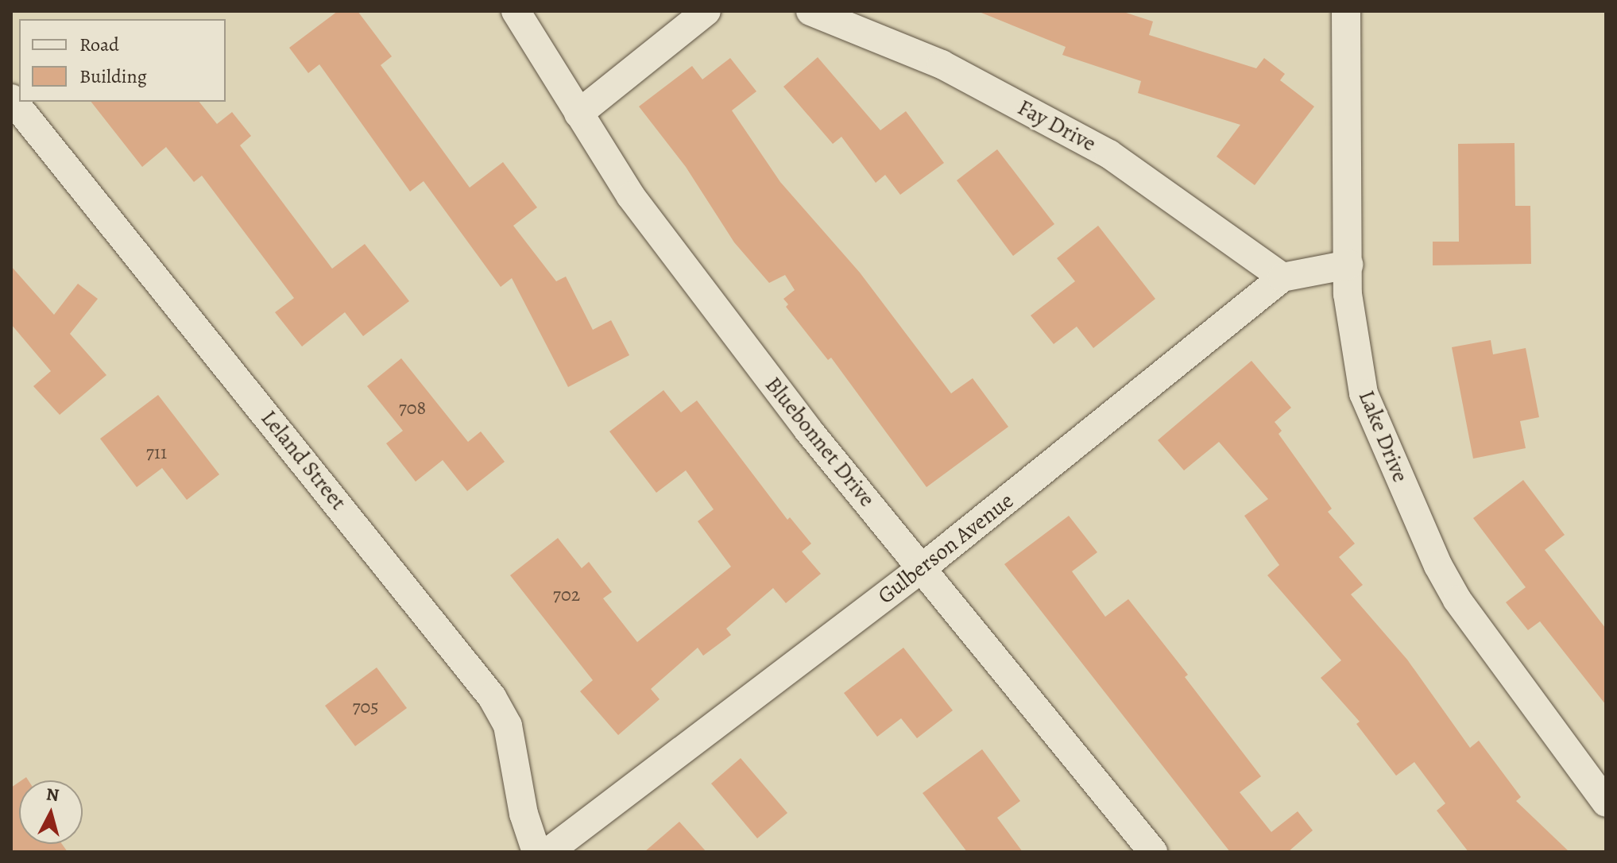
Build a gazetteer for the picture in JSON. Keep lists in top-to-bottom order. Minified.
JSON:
{"streets":{"street":["Fay Drive","Lake Drive","Bluebonnet Drive","Leland Street","Gulberson Avenue"]},"crossings":[["Fay Drive","Gulberson Avenue"],["Lake Drive","Gulberson Avenue"],["Bluebonnet Drive","Gulberson Avenue"]],"house_numbers":["708","711","702","705"],"legend":["Road","Building"],"north":"top"}
